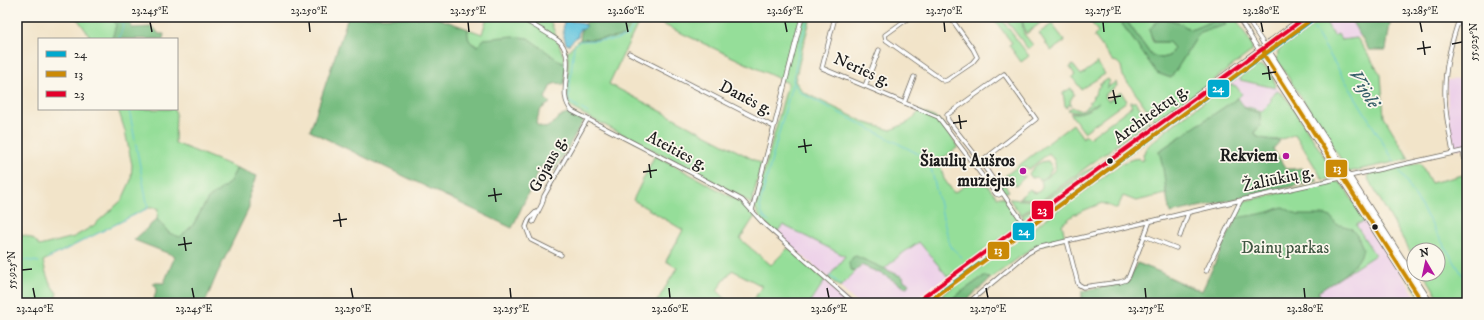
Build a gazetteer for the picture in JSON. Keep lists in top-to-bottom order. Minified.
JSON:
{"streets":{"main road":["Architektų g."],"street":["Neries g.","Danės g.","Ateities g.","Gojaus g.","Žaliūkių g."]},"crossings":[["Danės g.","Ateities g."],["Ateities g.","Gojaus g."]],"water":["Vijolė"],"parks":["Dainų parkas"],"places":["Rekviem","Šiaulių Aušros muziejus"],"lines":["transit line 24","transit line 23","transit line 13"],"legend":["24","13","23"],"north":"top","coordinates":["23.245°E","23.250°E","23.255°E","23.260°E","23.265°E","23.270°E","23.275°E","23.280°E","23.285°E","55.925°N","23.240°E"]}
